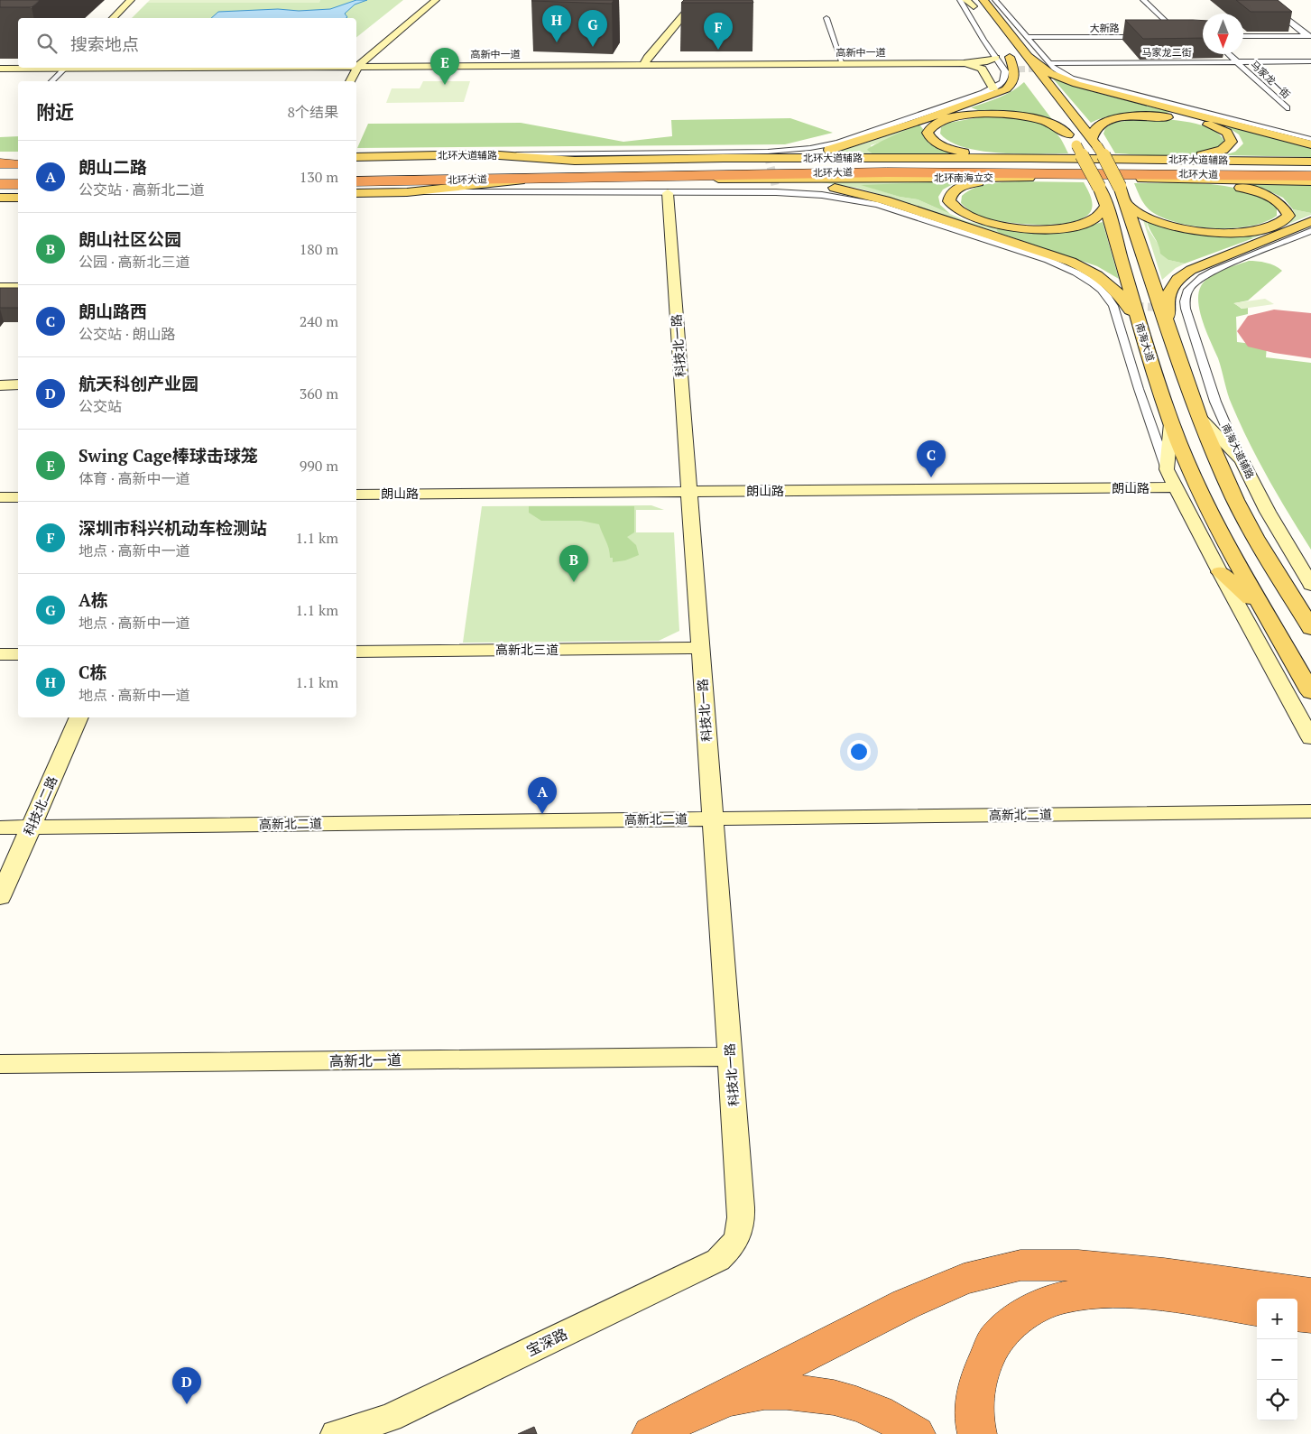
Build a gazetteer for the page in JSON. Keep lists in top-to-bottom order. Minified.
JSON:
{"streets":{"highway":["北环大道"],"main road":["北环大道辅路","北环南海立交","南海大道"],"street":["大新路","高新中一道","马家龙二街","马家龙一街","科技北一路","南海大道辅路","朗山路","高新北三道","科技北二路","高新北二道","高新北一道","宝深路"]},"crossings":[["马家龙二街","马家龙一街"],["北环大道辅路","北环南海立交"],["科技北一路","朗山路"],["科技北一路","高新北三道"],["科技北一路","高新北二道"],["科技北一路","高新北一道"],["科技北一路","宝深路"],["科技北二路","高新北二道"]],"north":"bottom","page":{"pins":["H","G","F","E","C","B","A","D"],"search":"搜索地点","heading":["附近","8个结果"],"list":[{"mark":"A","name":"朗山二路","note":"公交站 · 高新北二道","value":"130 m"},{"mark":"B","name":"朗山社区公园","note":"公园 · 高新北三道","value":"180 m"},{"mark":"C","name":"朗山路西","note":"公交站 · 朗山路","value":"240 m"},{"mark":"D","name":"航天科创产业园","note":"公交站","value":"360 m"},{"mark":"E","name":"Swing Cage棒球击球笼","note":"体育 · 高新中一道","value":"990 m"},{"mark":"F","name":"深圳市科兴机动车检测站","note":"地点 · 高新中一道","value":"1.1 km"},{"mark":"G","name":"A栋","note":"地点 · 高新中一道","value":"1.1 km"},{"mark":"H","name":"C栋","note":"地点 · 高新中一道","value":"1.1 km"}],"map_buttons":["+","−"]}}
